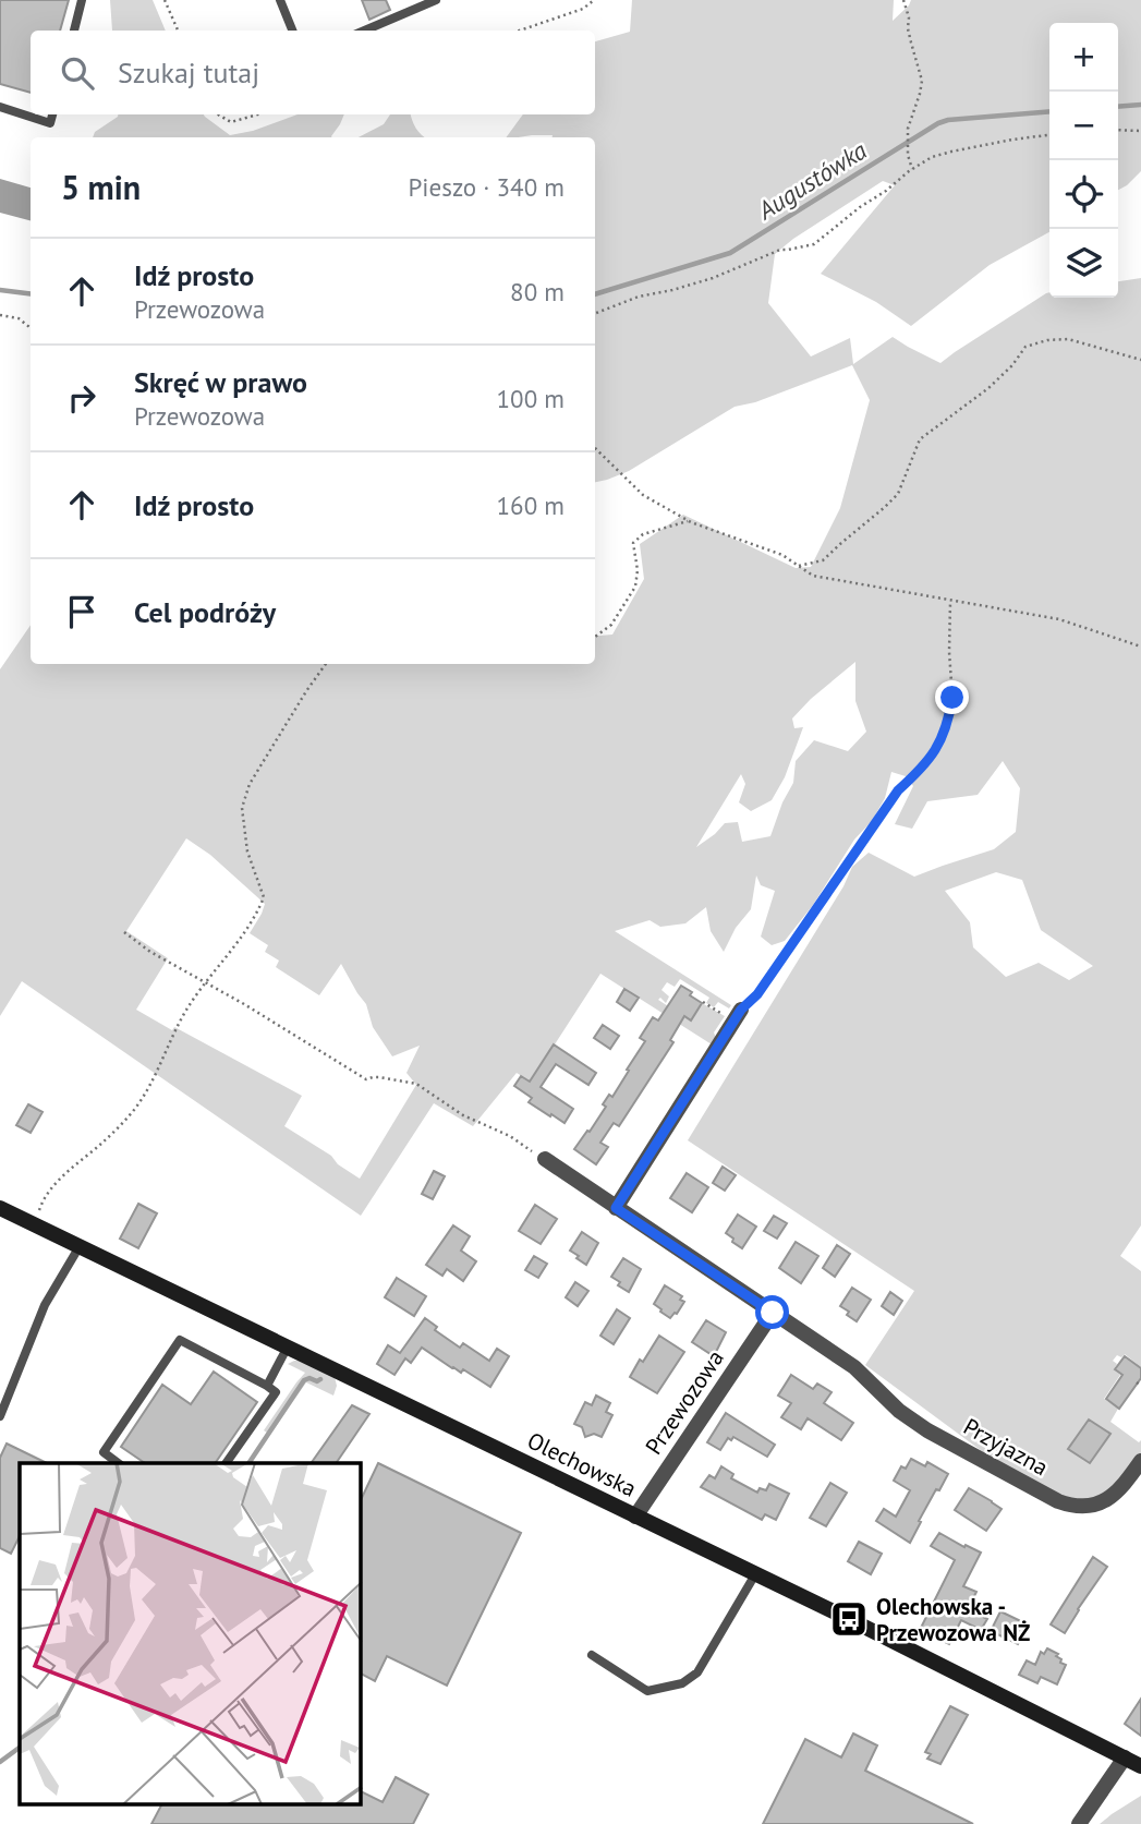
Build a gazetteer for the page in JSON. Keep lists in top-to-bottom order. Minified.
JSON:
{"streets":{"street":["Przewozowa","Przyjazna","Olechowska"]},"crossings":[["Przewozowa","Przyjazna"],["Przewozowa","Olechowska"]],"water":["Augustówka"],"places":{"bus stop":["Olechowska - Przewozowa NŻ"]},"page":{"map_buttons":["+","−"],"search":"Szukaj tutaj","heading":["5 min","Pieszo · 340 m"],"list":[["Idź prosto","Przewozowa","80 m"],["Skręć w prawo","Przewozowa","100 m"],["Idź prosto","160 m"],"Cel podróży"]}}
